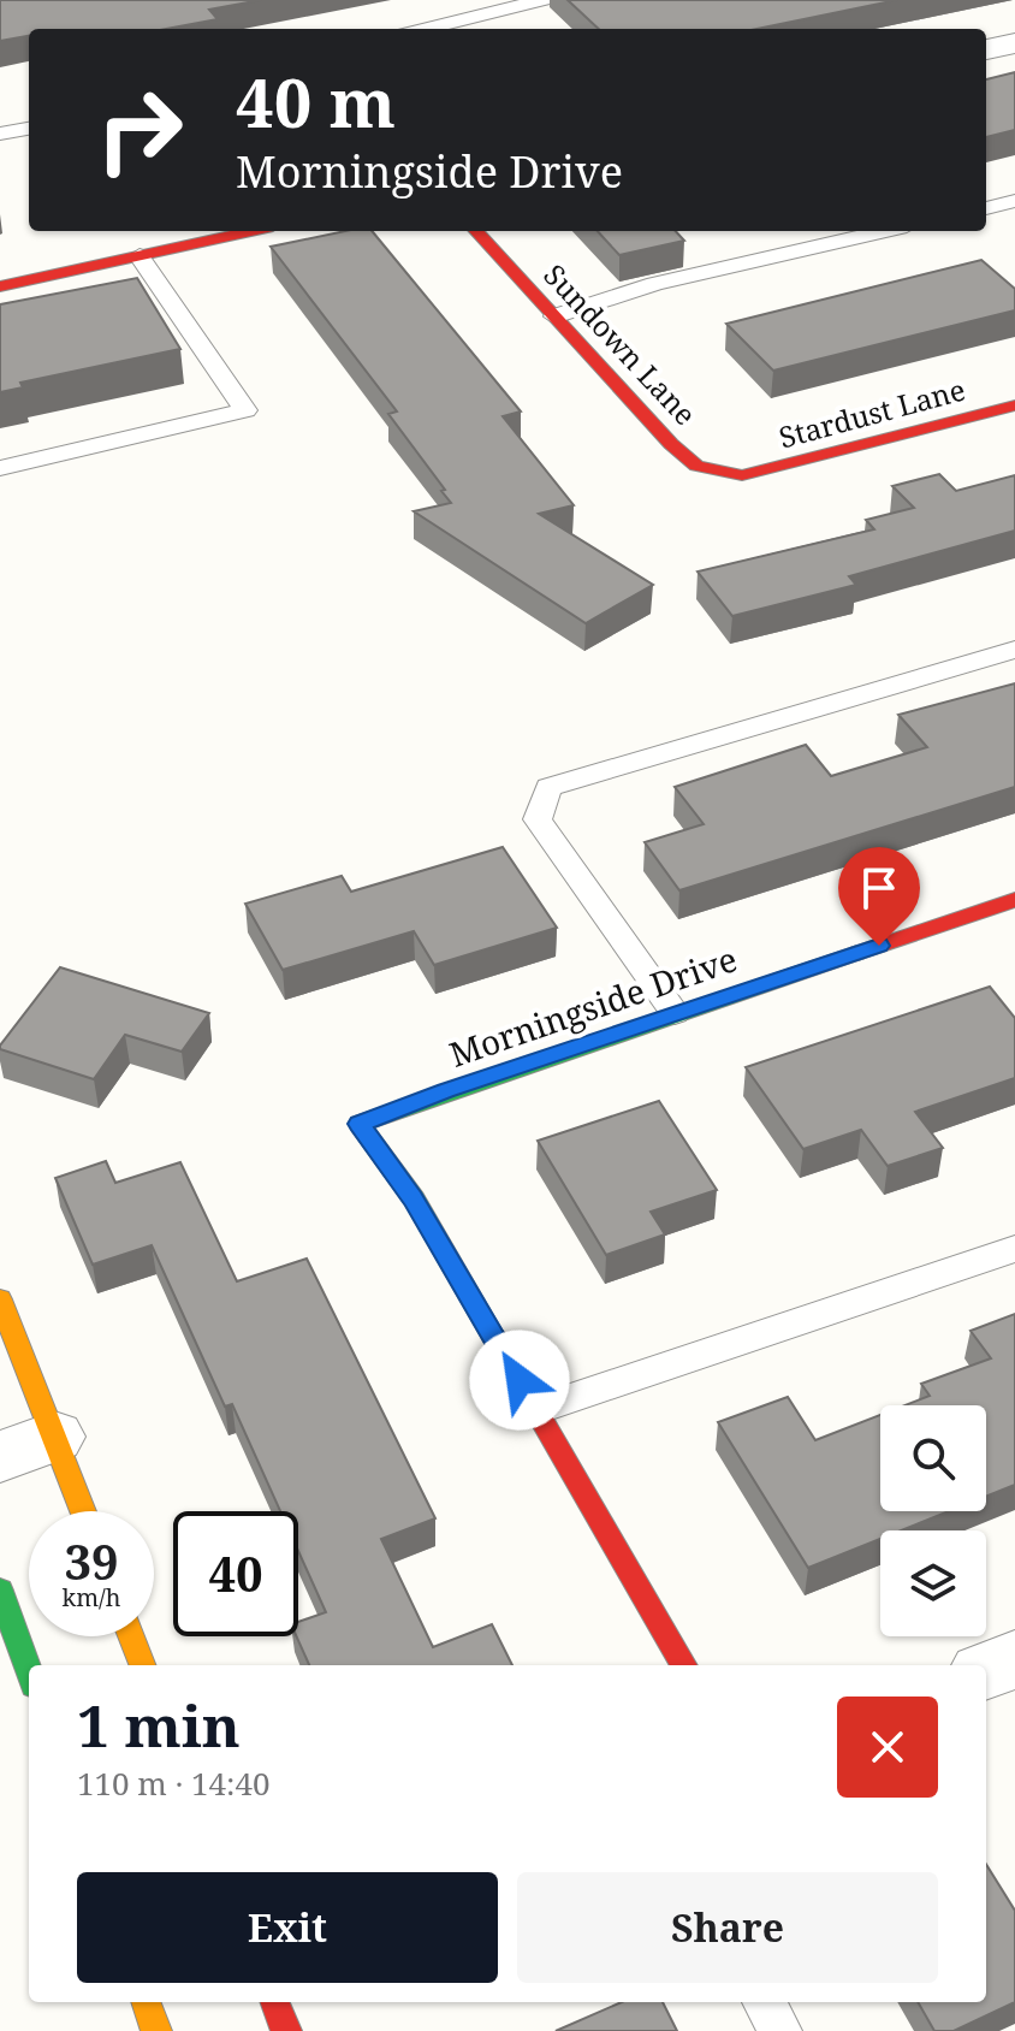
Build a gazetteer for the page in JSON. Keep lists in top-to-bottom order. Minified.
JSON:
{"streets":{"street":["Sundown Lane","Stardust Lane","Morningside Drive"]},"crossings":[["Sundown Lane","Stardust Lane"]],"page":{"turn":["40 m","Morningside Drive"],"speed":"39 km/h","limit":"40","heading":["1 min","110 m · 14:40"],"buttons":["Exit","Share"]}}
